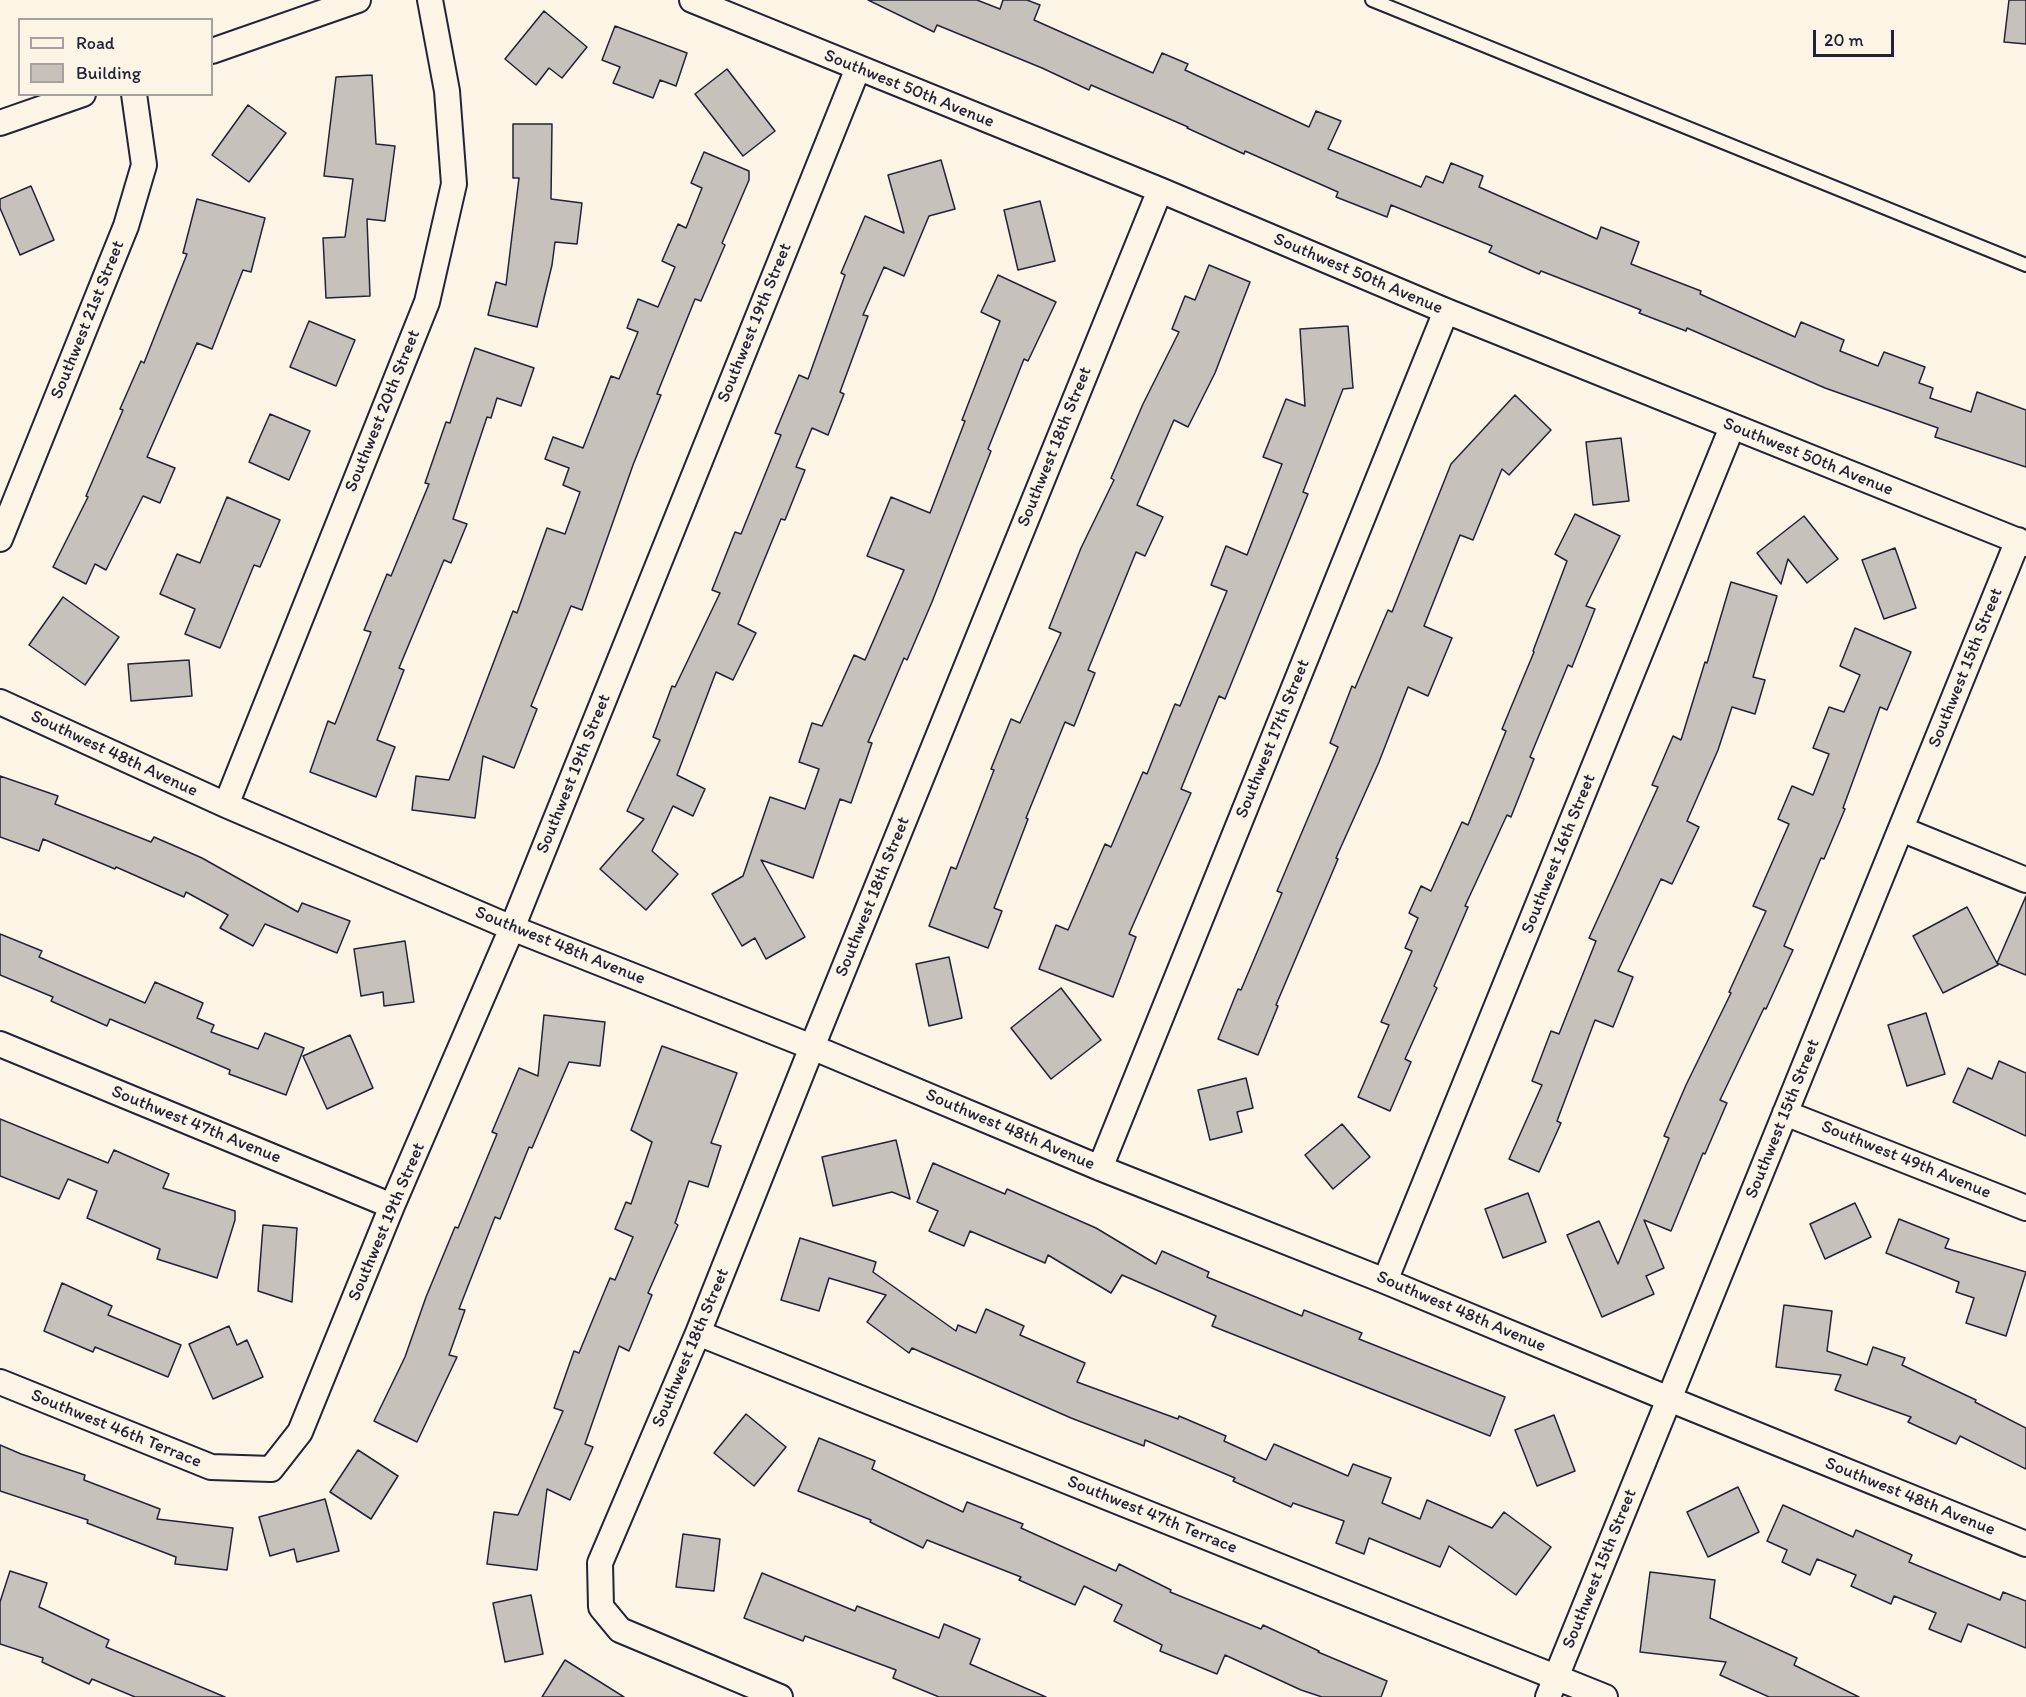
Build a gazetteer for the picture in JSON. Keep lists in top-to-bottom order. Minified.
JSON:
{"streets":{"street":["Southwest 50th Avenue","Southwest 21st Street","Southwest 19th Street","Southwest 20th Street","Southwest 18th Street","Southwest 15th Street","Southwest 17th Street","Southwest 48th Avenue","Southwest 16th Street","Southwest 47th Avenue","Southwest 49th Avenue","Southwest 46th Terrace","Southwest 47th Terrace"]},"crossings":[["Southwest 50th Avenue","Southwest 19th Street"],["Southwest 50th Avenue","Southwest 18th Street"],["Southwest 50th Avenue","Southwest 15th Street"],["Southwest 50th Avenue","Southwest 17th Street"],["Southwest 50th Avenue","Southwest 16th Street"],["Southwest 19th Street","Southwest 48th Avenue"],["Southwest 19th Street","Southwest 47th Avenue"],["Southwest 19th Street","Southwest 46th Terrace"],["Southwest 20th Street","Southwest 48th Avenue"],["Southwest 18th Street","Southwest 48th Avenue"],["Southwest 18th Street","Southwest 47th Terrace"],["Southwest 15th Street","Southwest 48th Avenue"],["Southwest 15th Street","Southwest 49th Avenue"],["Southwest 15th Street","Southwest 47th Terrace"],["Southwest 17th Street","Southwest 48th Avenue"],["Southwest 48th Avenue","Southwest 16th Street"]],"legend":["Road","Building"],"scale_bar":"20 m"}
